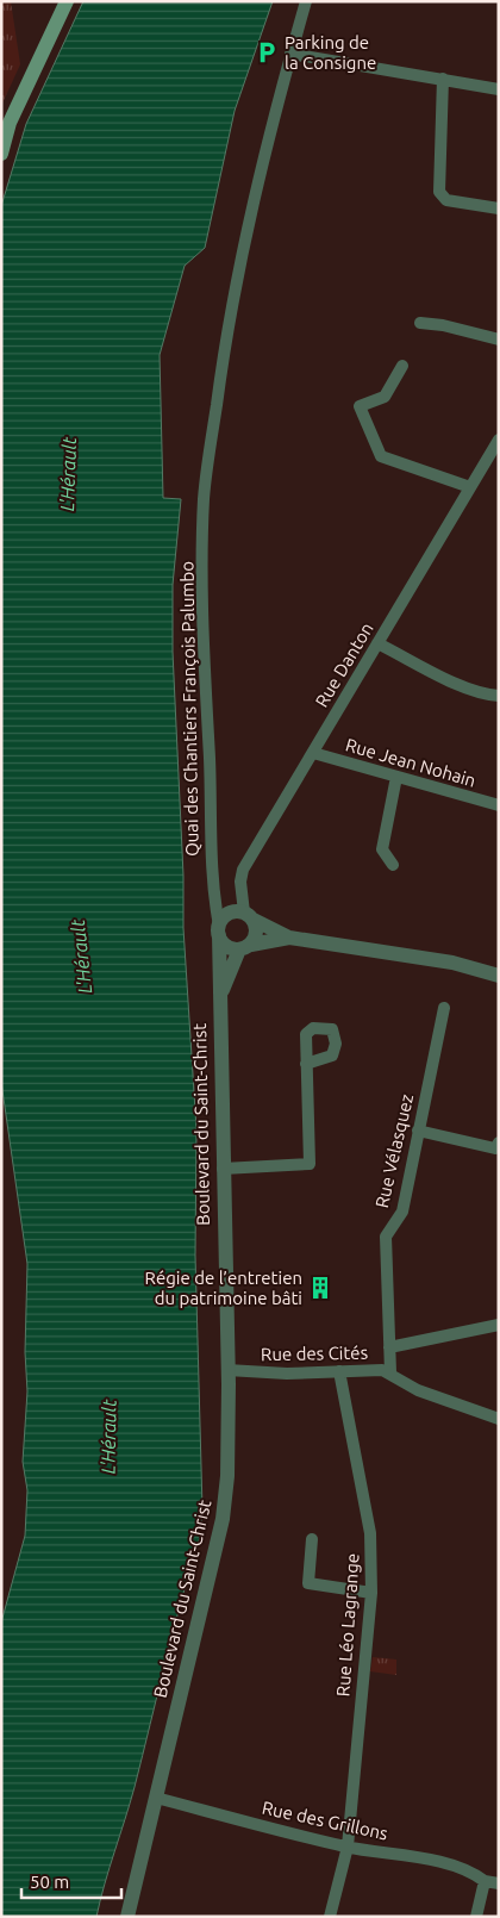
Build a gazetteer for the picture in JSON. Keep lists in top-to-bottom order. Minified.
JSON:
{"streets":{"street":["Rue Danton","Quai des Chantiers François Palumbo","Rue Jean Nohain","Boulevard du Saint-Christ","Rue Vélasquez","Rue des Cités","Rue Léo Lagrange","Rue des Grillons"]},"crossings":[["Rue Danton","Quai des Chantiers François Palumbo"],["Rue Danton","Rue Jean Nohain"],["Rue Danton","Boulevard du Saint-Christ"],["Quai des Chantiers François Palumbo","Boulevard du Saint-Christ"],["Boulevard du Saint-Christ","Rue des Cités"],["Boulevard du Saint-Christ","Rue des Grillons"],["Rue Vélasquez","Rue des Cités"],["Rue des Cités","Rue Léo Lagrange"],["Rue Léo Lagrange","Rue des Grillons"]],"water":["L'Hérault"],"places":{"parking":["Parking de la Consigne"],"building":["Régie de l’entretien du patrimoine bâti"]},"scale_bar":"50 m"}
